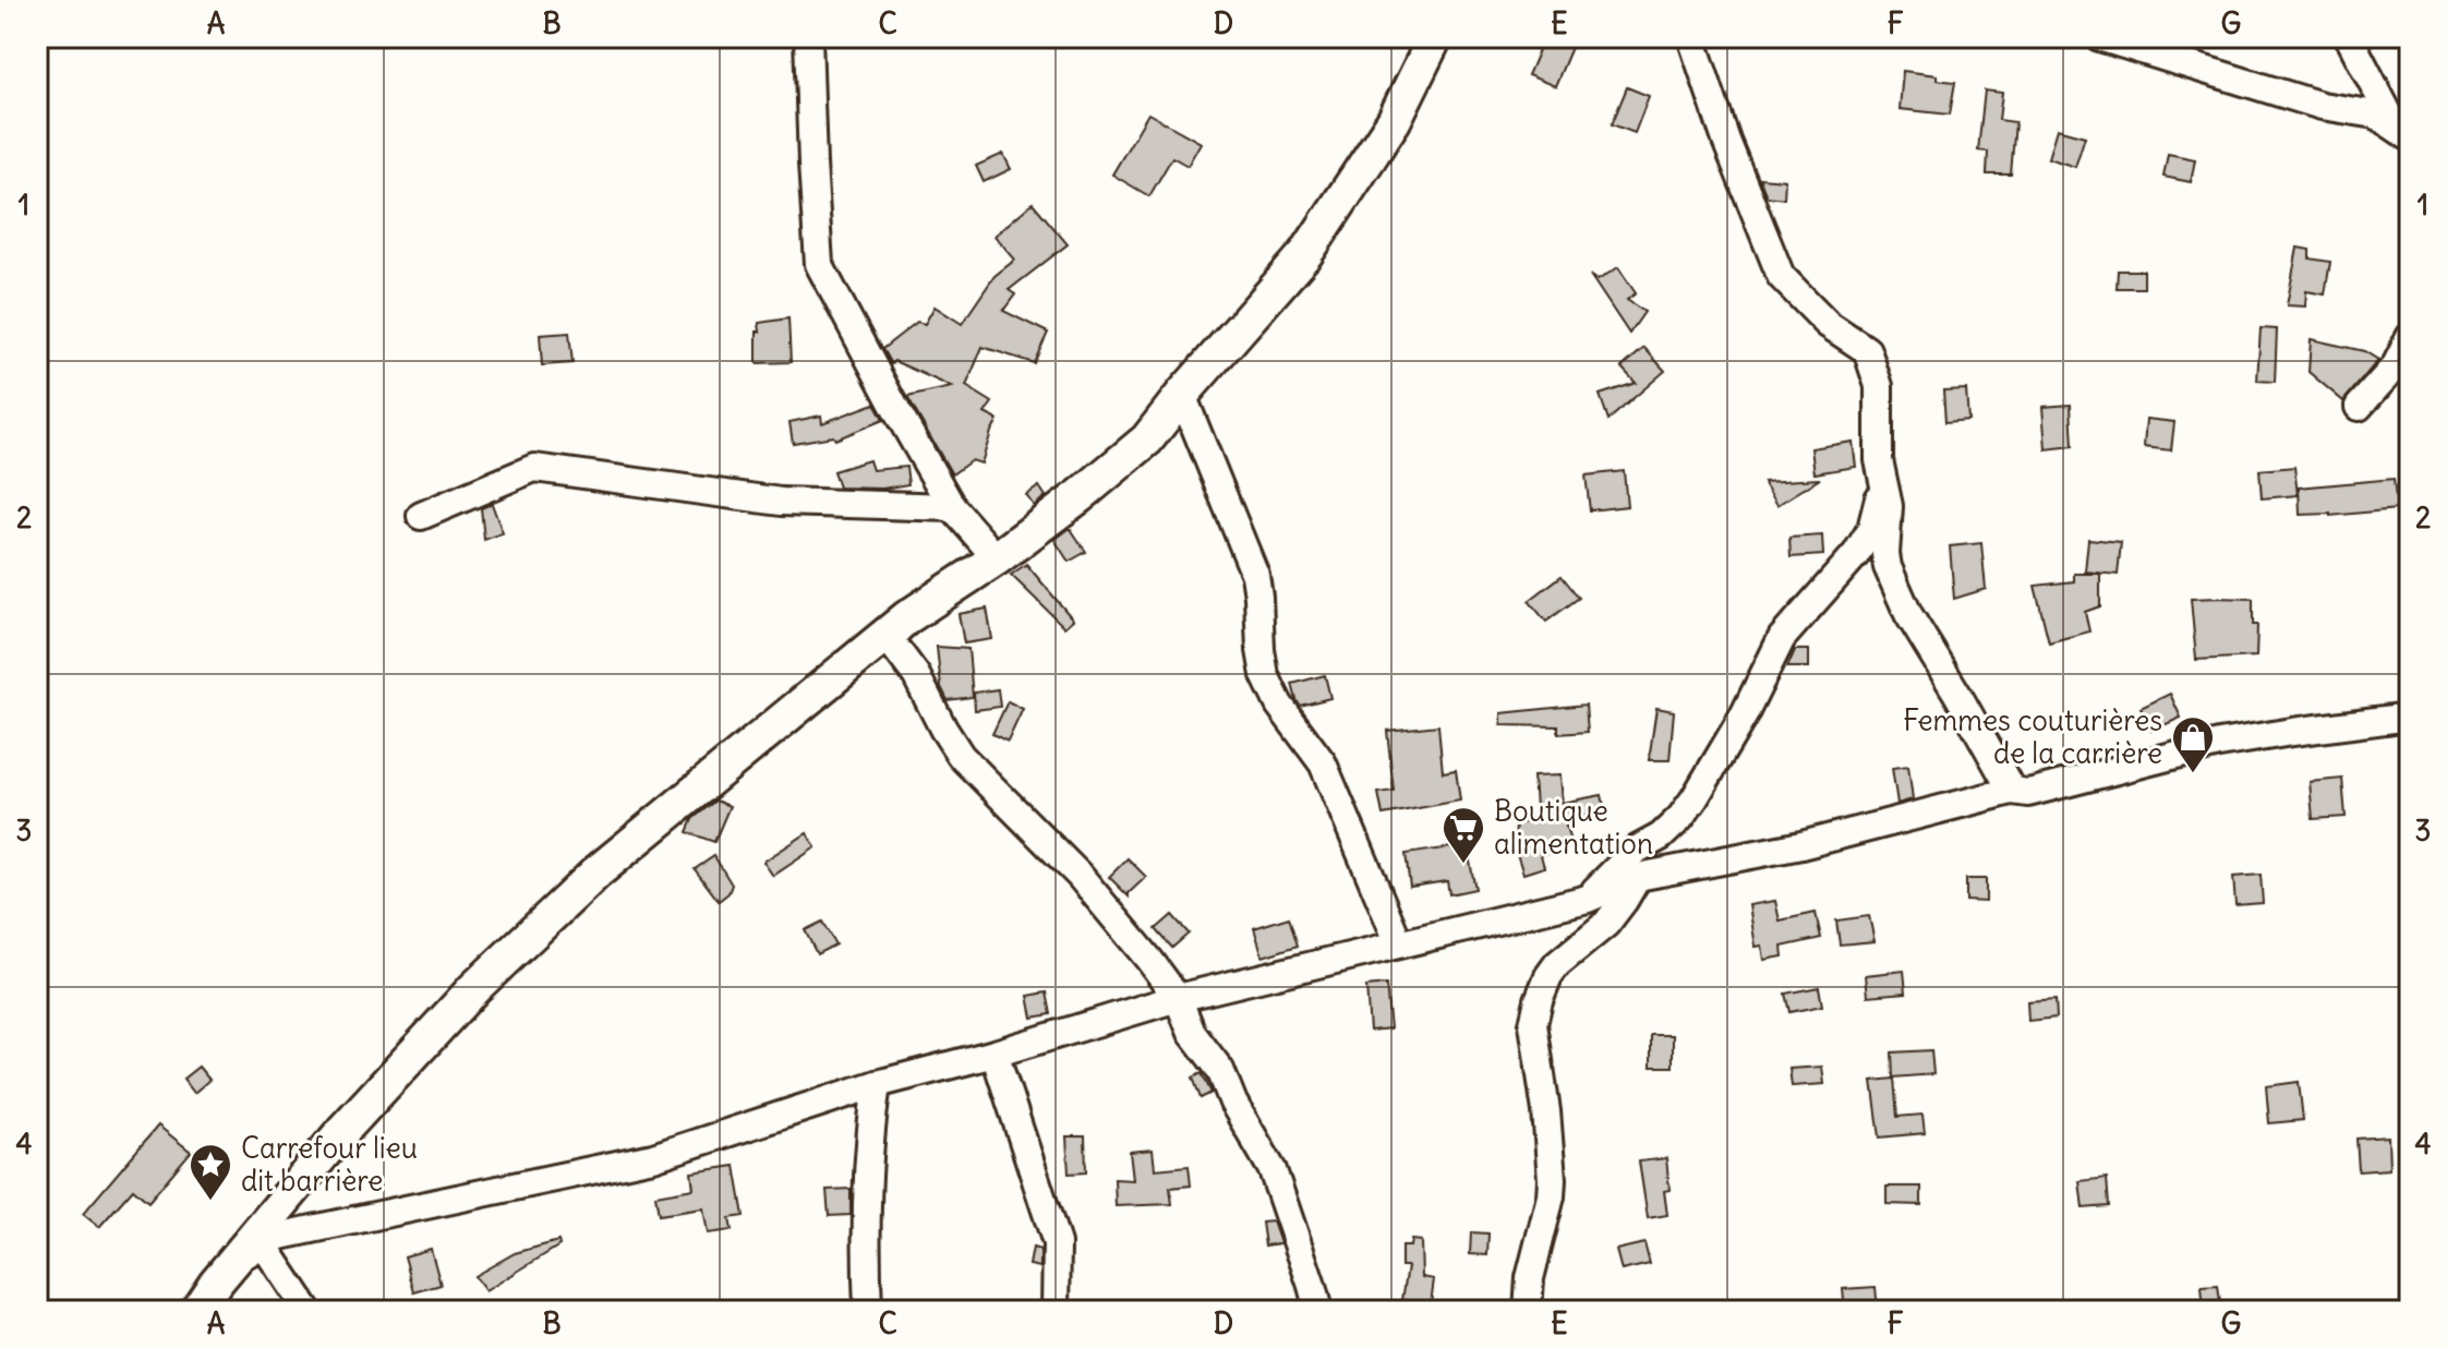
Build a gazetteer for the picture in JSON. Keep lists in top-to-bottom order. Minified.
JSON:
{"places":{"shop":["Femmes couturières de la carrière"],"supermarket":["Boutique alimentation"],"place":["Carrefour lieu dit barrière"]},"grid":{"columns":["A","B","C","D","E","F","G"],"rows":["1","2","3","4"]}}
